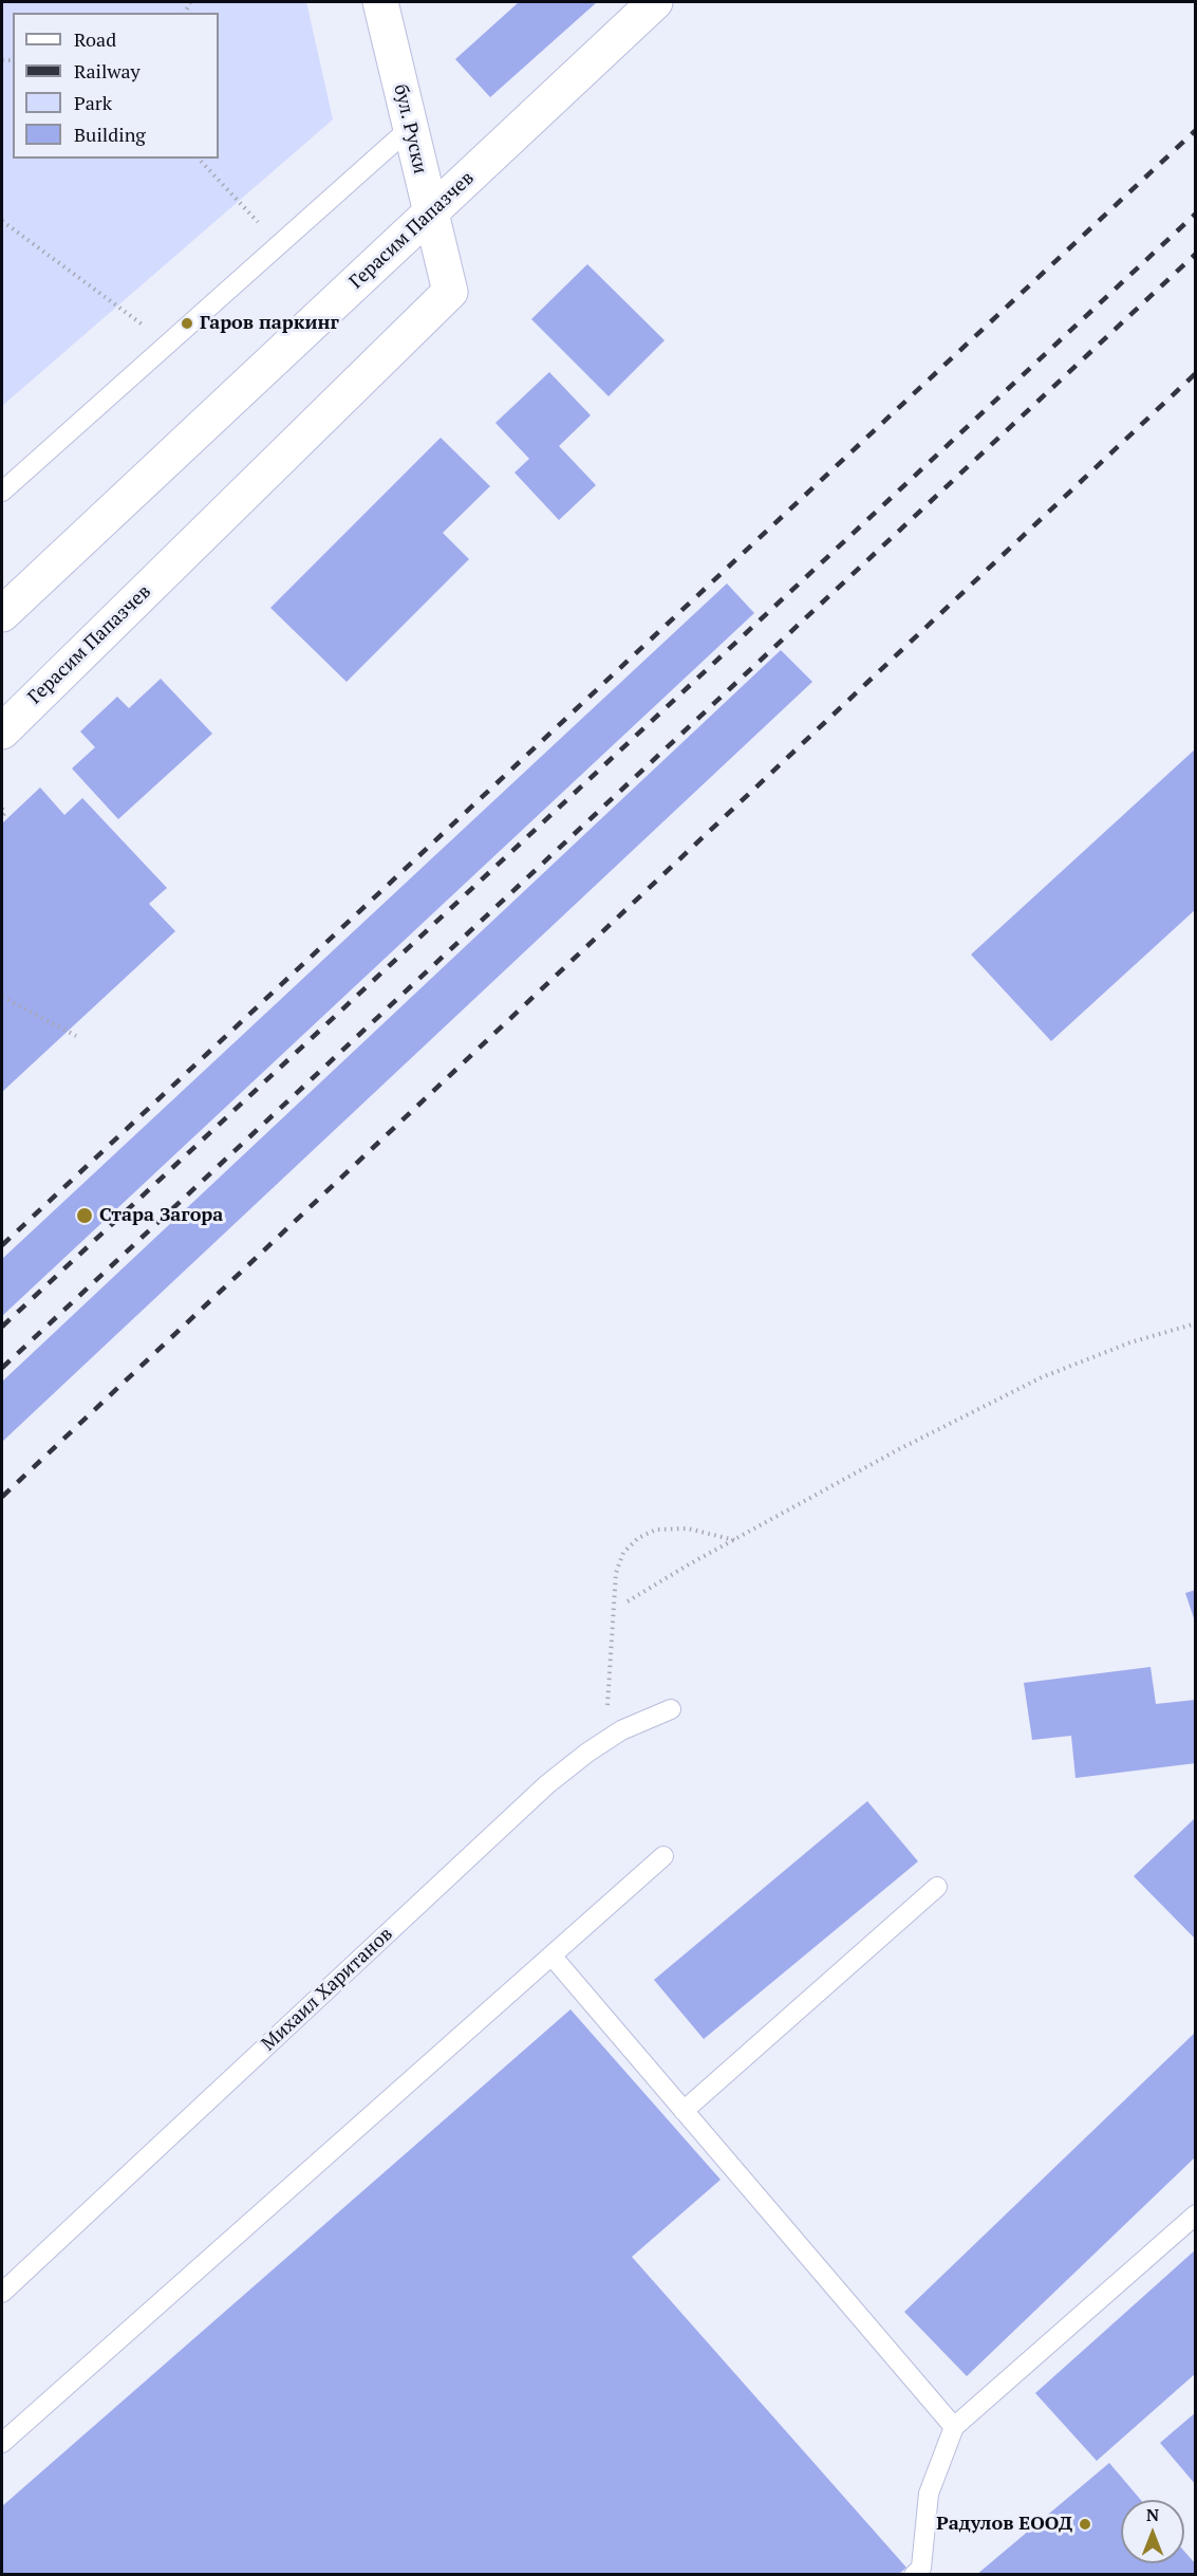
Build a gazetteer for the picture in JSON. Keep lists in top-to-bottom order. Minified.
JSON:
{"streets":{"street":["бул. Руски","Герасим Папазчев"],"lane":["Михаил Хаританов"]},"crossings":[["бул. Руски","Герасим Папазчев"]],"places":["Гаров паркинг","Стара Загора","Радулов ЕООД"],"legend":["Road","Railway","Park","Building"],"north":"top"}
